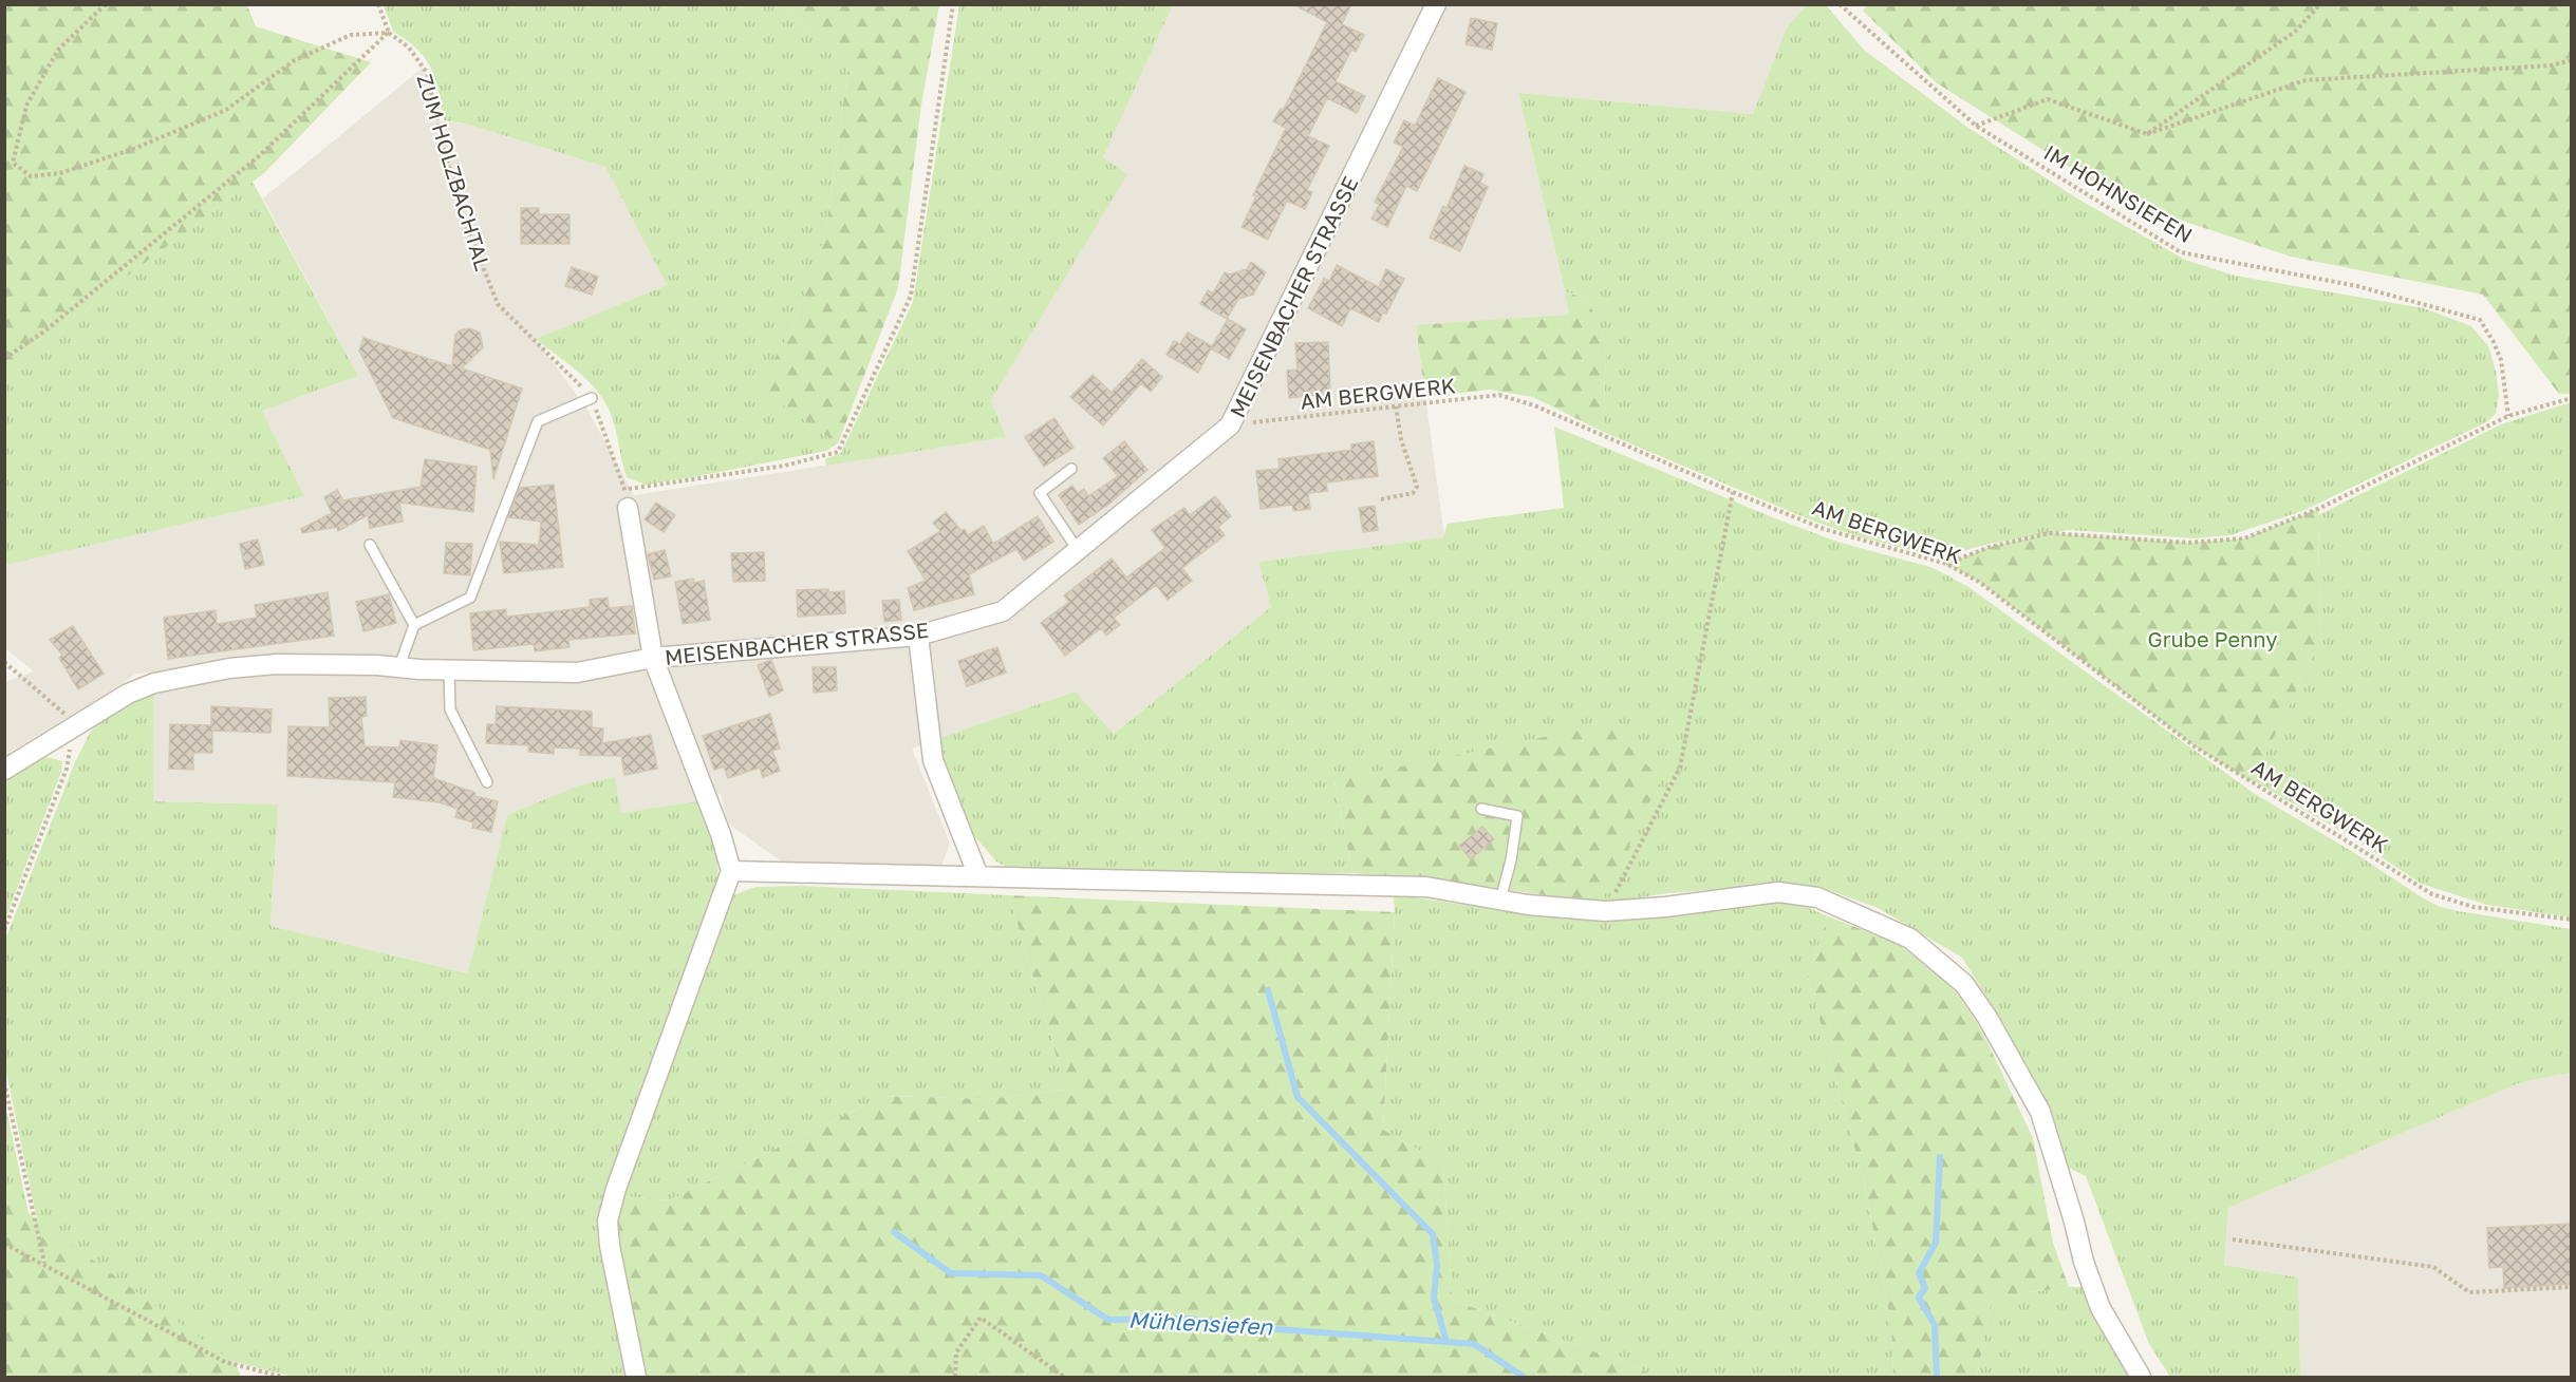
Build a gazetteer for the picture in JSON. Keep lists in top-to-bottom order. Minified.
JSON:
{"streets":{"street":["MEISENBACHER STRASSE"],"path":["ZUM HOLZBACHTAL","IM HOHNSIEFEN","AM BERGWERK"]},"crossings":[["MEISENBACHER STRASSE","AM BERGWERK"]],"water":["Mühlensiefen"],"parks":["Grube Penny"]}
